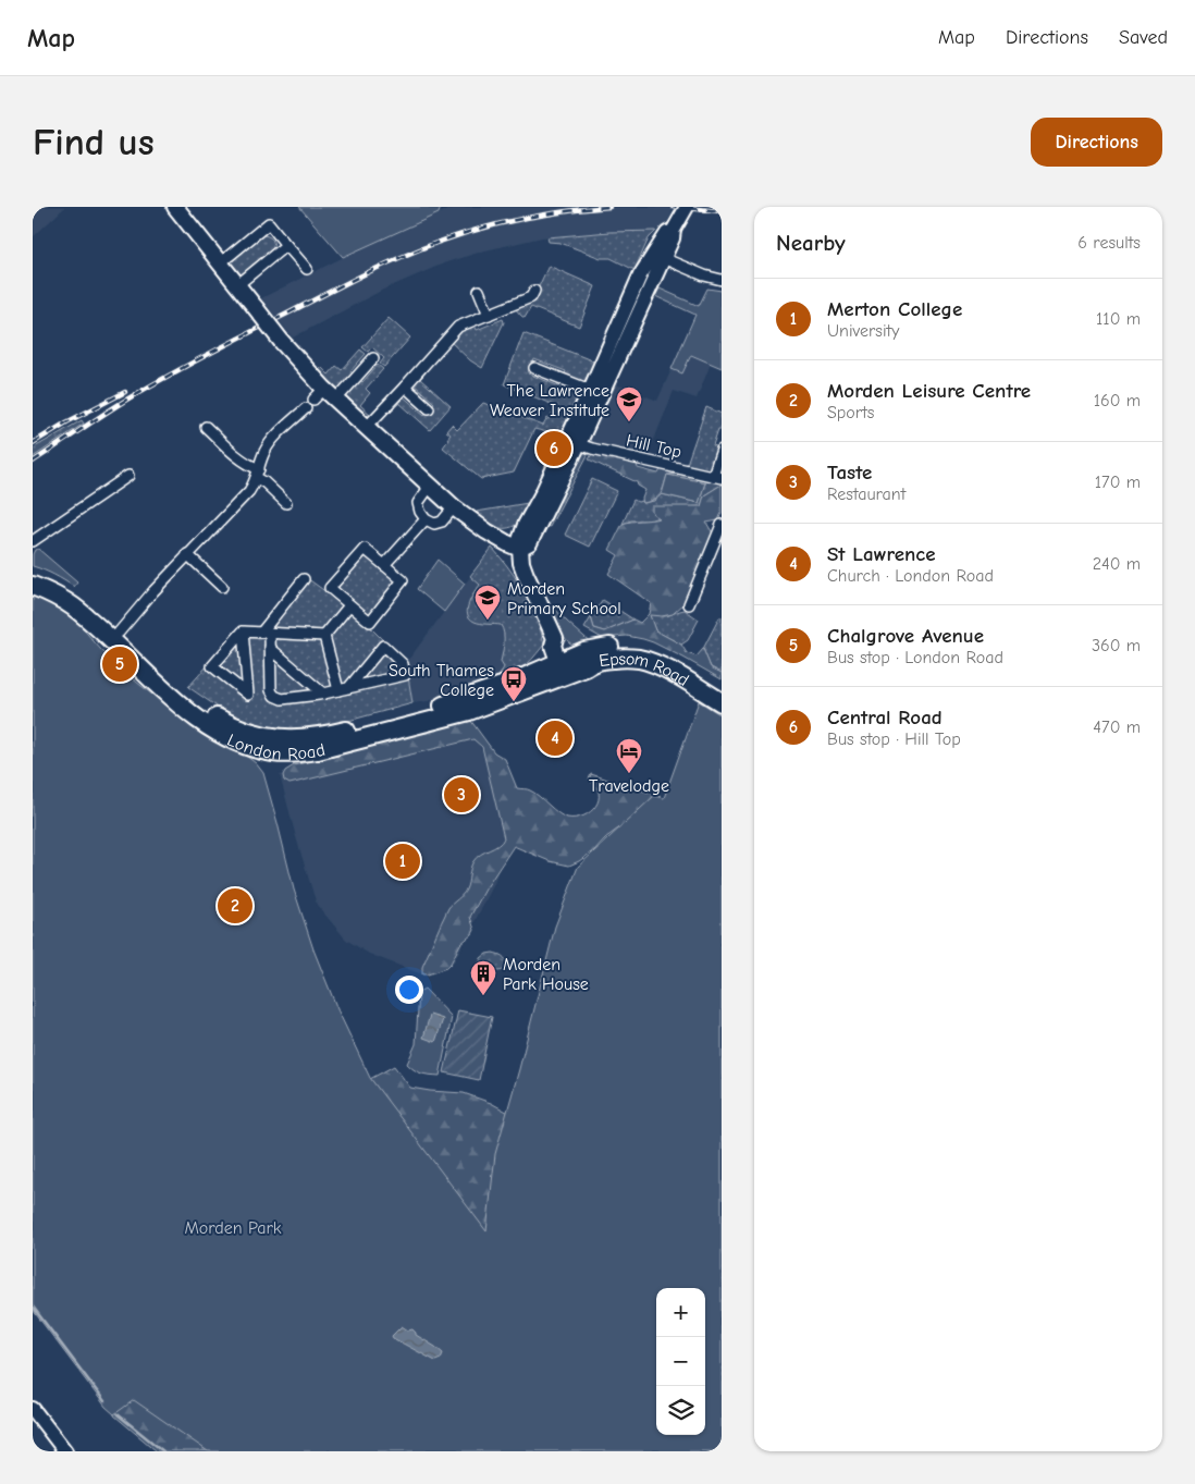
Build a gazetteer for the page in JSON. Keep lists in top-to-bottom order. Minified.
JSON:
{"streets":{"highway":["Epsom Road","London Road"],"street":["Hill Top"]},"crossings":[["Epsom Road","London Road"]],"parks":["Morden Park"],"places":{"school or university":["The Lawrence Weaver Institute","Morden Primary School"],"bus stop":["South Thames College"],"hotel":["Travelodge"],"building":["Morden Park House"]},"page":{"header":"Map","nav":["Map","Directions","Saved"],"buttons":"Directions","title":"Find us","heading":["Nearby","6 results"],"list":[{"mark":"1","name":"Merton College","note":"University","value":"110 m"},{"mark":"2","name":"Morden Leisure Centre","note":"Sports","value":"160 m"},{"mark":"3","name":"Taste","note":"Restaurant","value":"170 m"},{"mark":"4","name":"St Lawrence","note":"Church · London Road","value":"240 m"},{"mark":"5","name":"Chalgrove Avenue","note":"Bus stop · London Road","value":"360 m"},{"mark":"6","name":"Central Road","note":"Bus stop · Hill Top","value":"470 m"}],"pins":["6","5","4","3","1","2"],"map_buttons":["+","−"]}}
